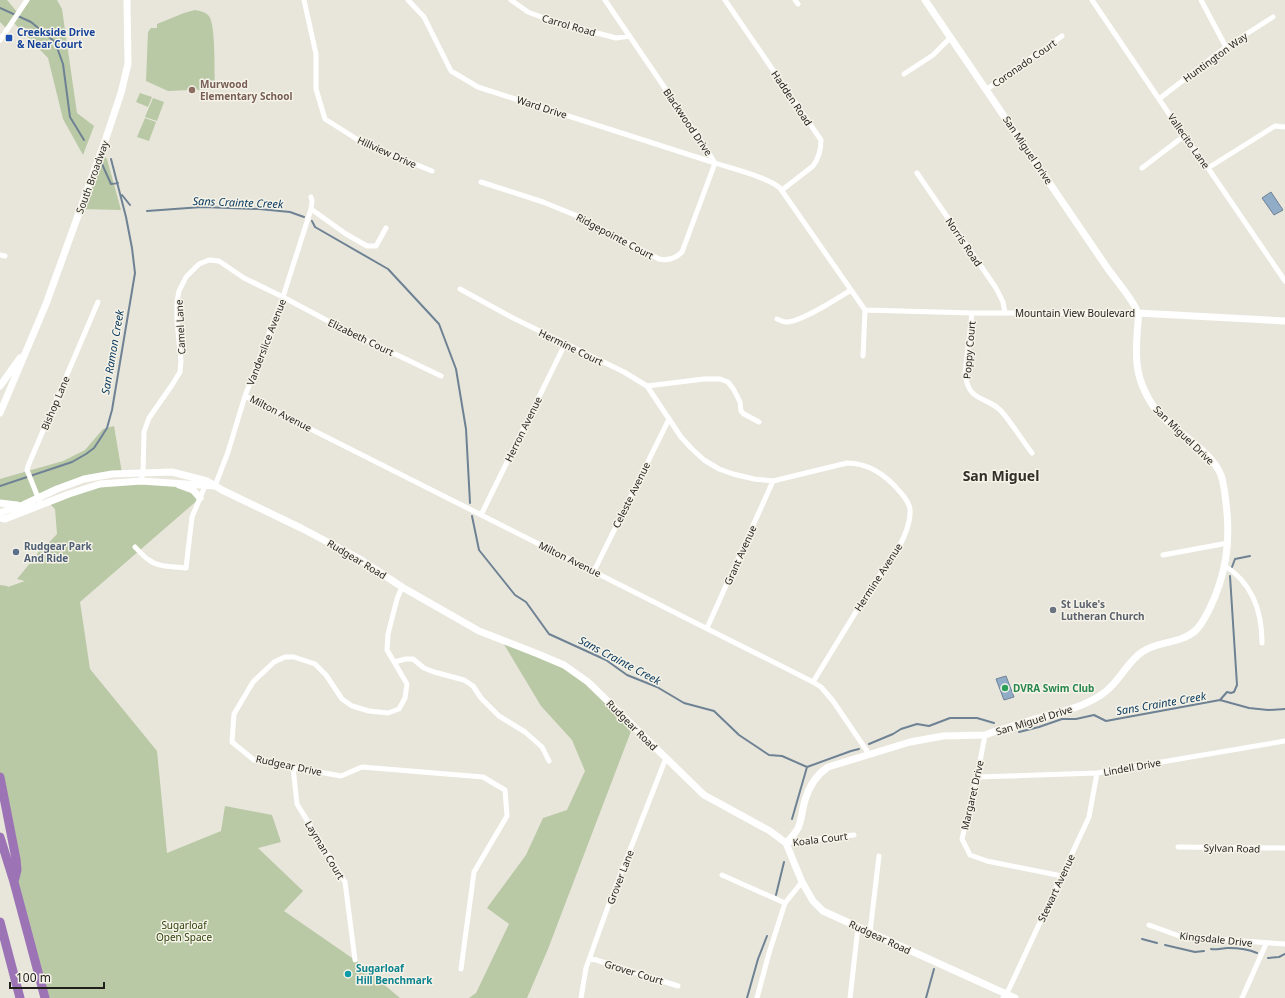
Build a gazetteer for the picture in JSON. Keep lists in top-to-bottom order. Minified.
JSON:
{"streets":{"street":["Carrol Road","Huntington Way","Coronado Court","Hadden Road","Ward Drive","Blackwood Drive","Vallecito Lane","San Miguel Drive","Hillview Drive","South Broadway","Ridgepointe Court","Norris Road","Mountain View Boulevard","Camel Lane","Elizabeth Court","Vanderslice Avenue","Hermine Court","Poppy Court","Bishop Lane","Milton Avenue","Herron Avenue","Celeste Avenue","Grant Avenue","Rudgear Road","Hermine Avenue","Rudgear Drive","Lindell Drive","Margaret Drive","Koala Court","Sylvan Road","Layman Court","Grover Lane","Stewart Avenue","Kingsdale Drive","Grover Court"]},"crossings":[["Carrol Road","Blackwood Drive"],["Huntington Way","Vallecito Lane"],["Coronado Court","San Miguel Drive"],["Hadden Road","Blackwood Drive"],["Ward Drive","Blackwood Drive"],["Ward Drive","Ridgepointe Court"],["Blackwood Drive","Ridgepointe Court"],["Blackwood Drive","Mountain View Boulevard"],["San Miguel Drive","Mountain View Boulevard"],["San Miguel Drive","Milton Avenue"],["San Miguel Drive","Rudgear Road"],["San Miguel Drive","Margaret Drive"],["San Miguel Drive","Koala Court"],["Norris Road","Mountain View Boulevard"],["Mountain View Boulevard","Poppy Court"],["Camel Lane","Elizabeth Court"],["Camel Lane","Vanderslice Avenue"],["Camel Lane","Rudgear Road"],["Elizabeth Court","Vanderslice Avenue"],["Vanderslice Avenue","Milton Avenue"],["Vanderslice Avenue","Rudgear Road"],["Hermine Court","Herron Avenue"],["Hermine Court","Celeste Avenue"],["Hermine Court","Hermine Avenue"],["Bishop Lane","Rudgear Road"],["Milton Avenue","Herron Avenue"],["Milton Avenue","Celeste Avenue"],["Milton Avenue","Grant Avenue"],["Milton Avenue","Hermine Avenue"],["Celeste Avenue","Hermine Avenue"],["Grant Avenue","Hermine Avenue"],["Rudgear Road","Rudgear Drive"],["Rudgear Road","Koala Court"],["Rudgear Road","Grover Lane"],["Rudgear Road","Stewart Avenue"],["Rudgear Drive","Layman Court"],["Lindell Drive","Margaret Drive"],["Lindell Drive","Stewart Avenue"],["Margaret Drive","Stewart Avenue"],["Grover Lane","Grover Court"]],"districts":["San Miguel"],"water":["Sans Crainte Creek","San Ramon Creek"],"parks":["Sugarloaf Open Space"],"places":{"transit":["Creekside Drive & Near Court"],"other":["Murwood Elementary School","Rudgear Park And Ride","St Luke's Lutheran Church","DVRA Swim Club","Sugarloaf Hill Benchmark"]},"scale_bar":"100 m"}
